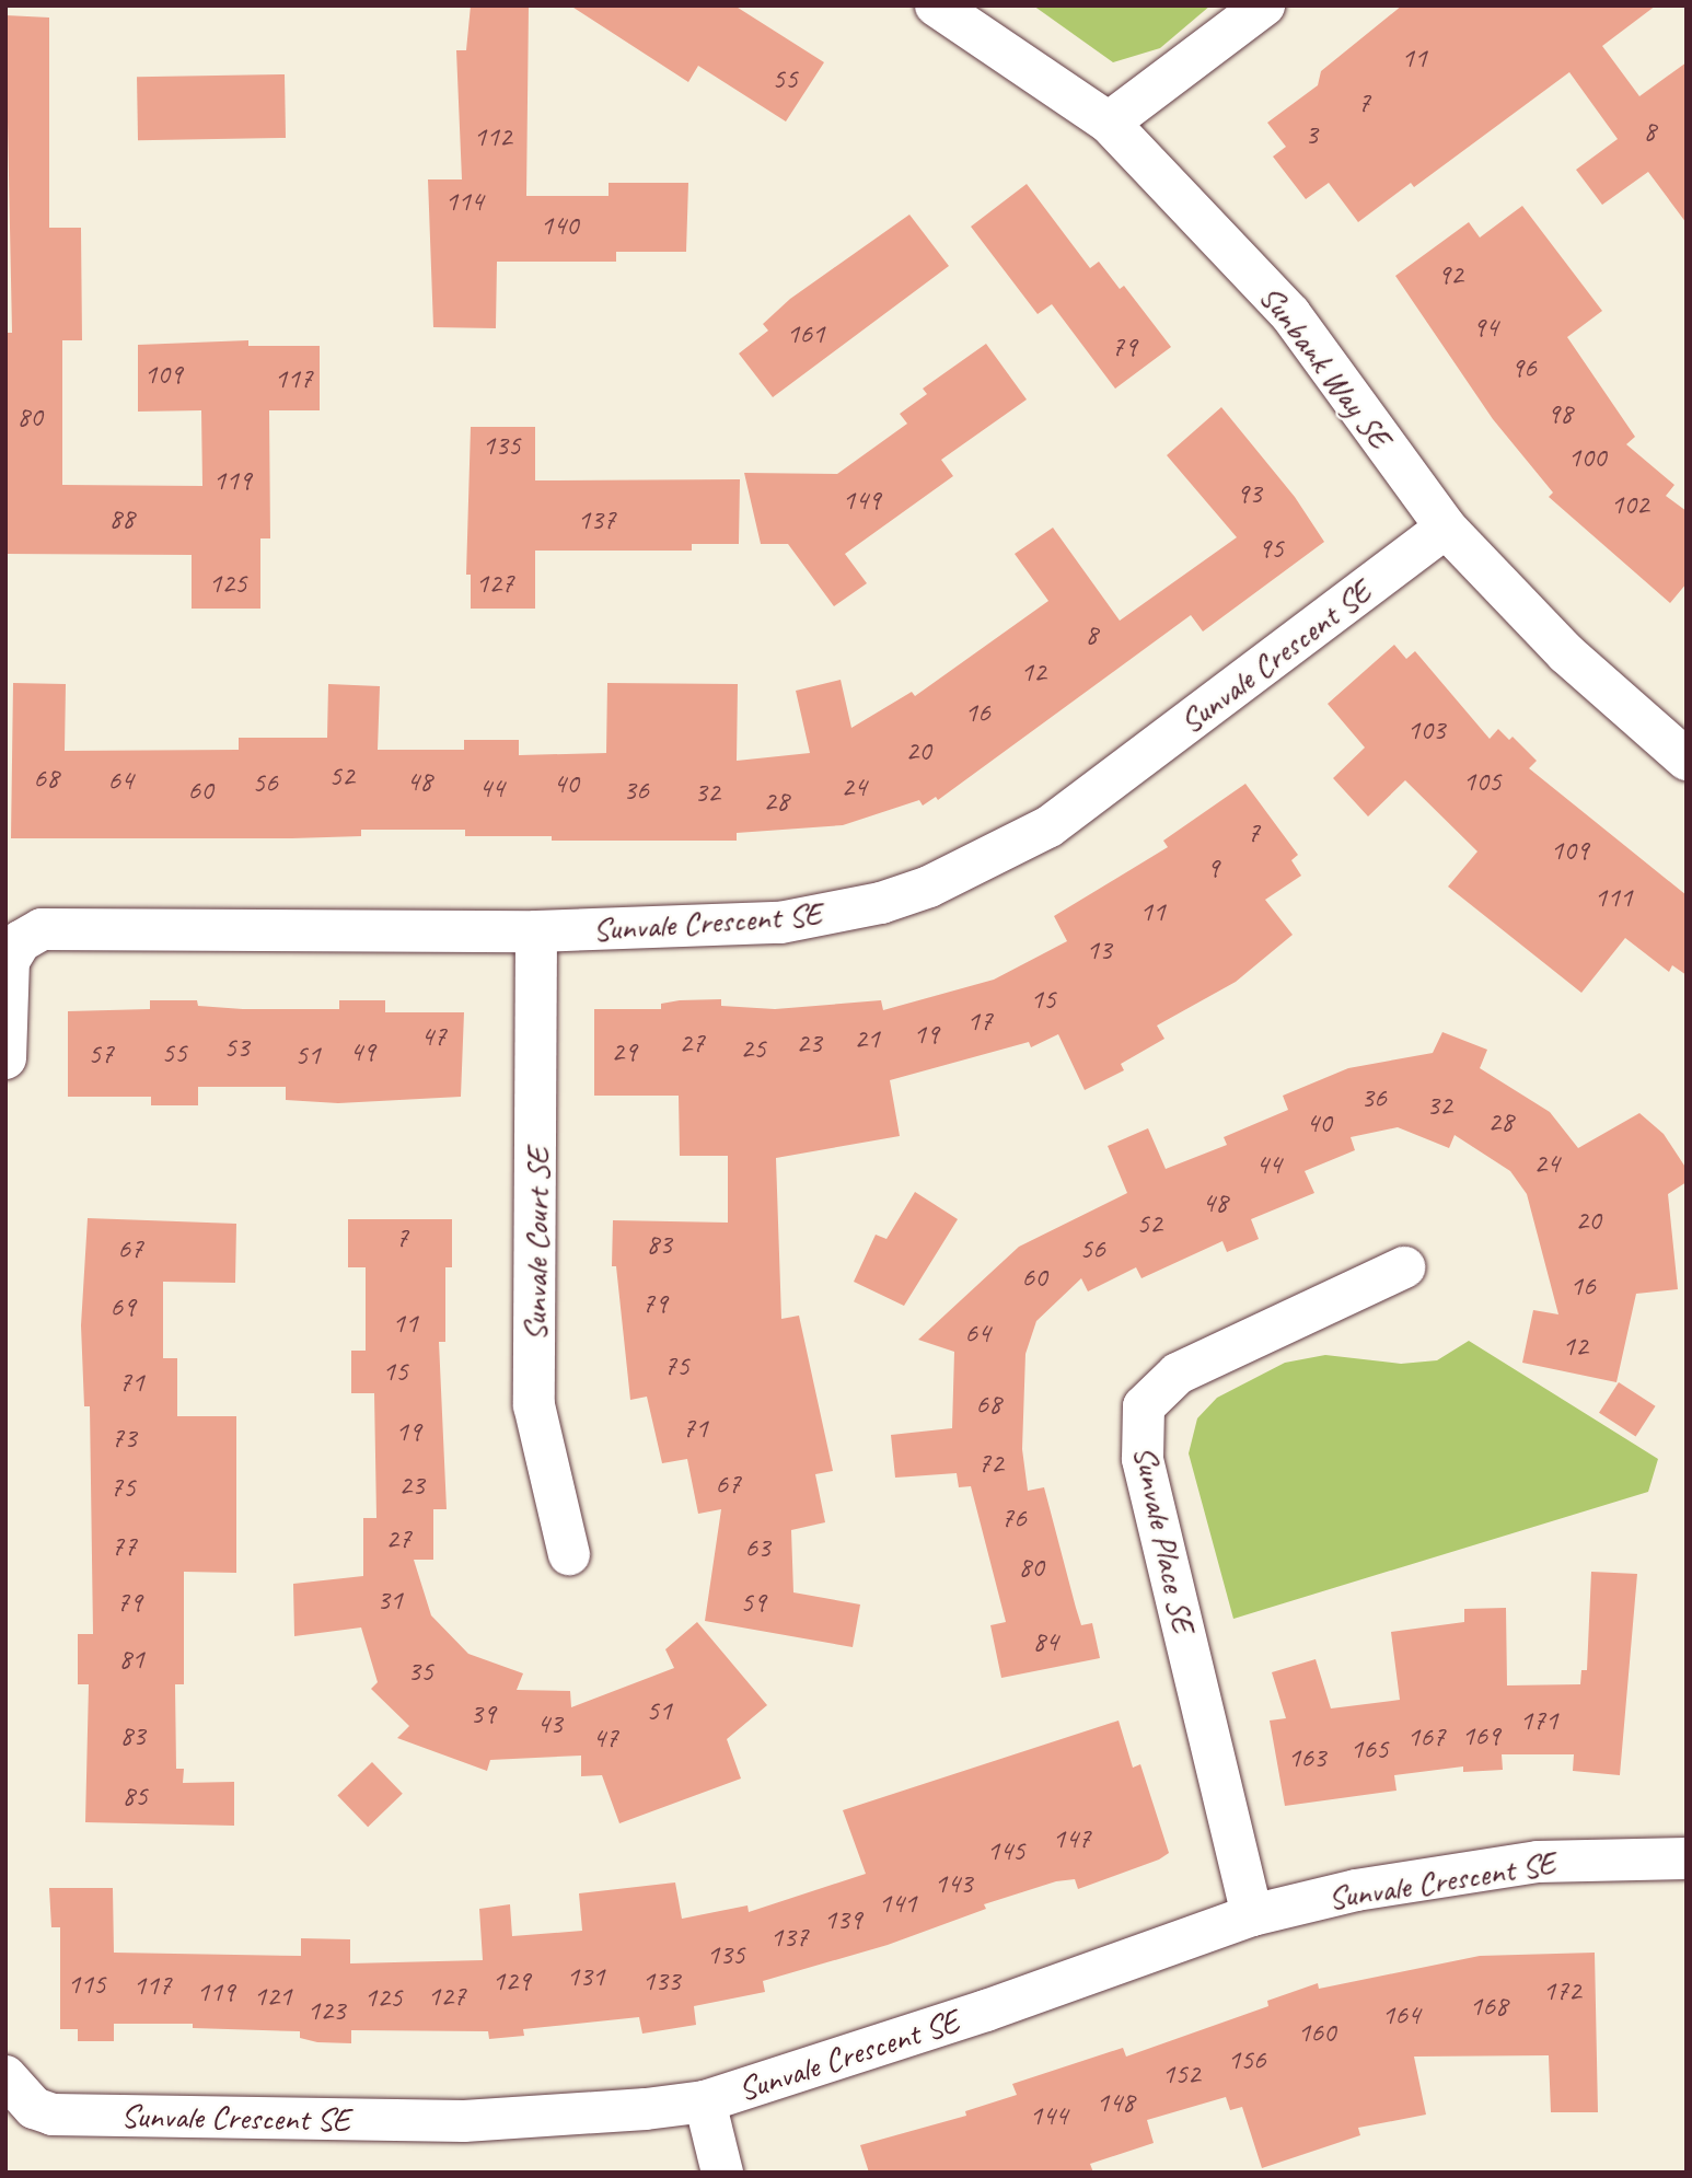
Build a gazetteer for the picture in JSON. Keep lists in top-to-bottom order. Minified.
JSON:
{"streets":{"street":["Sunbank Way SE","Sunvale Crescent SE","Sunvale Court SE","Sunvale Place SE"]},"crossings":[["Sunbank Way SE","Sunvale Crescent SE"],["Sunvale Crescent SE","Sunvale Court SE"],["Sunvale Crescent SE","Sunvale Place SE"]],"house_numbers":["11","55","7","8","3","112","114","140","92","94","161","79","96","109","117","98","80","135","100","119","93","149","102","88","137","95","125","127","8","12","16","103","20","52","68","64","48","105","56","40","24","44","60","36","32","28","7","109","9","111","11","13","15","17","19","47","21","27","23","53","25","49","29","55","57","51","36","32","28","40","24","44","48","20","52","7","83","67","56","60","16","79","69","11","64","12","75","15","71","68","71","19","73","72","67","23","75","76","27","77","63","80","31","79","59","84","81","35","51","39","171","43","83","169","167","47","165","163","85","147","145","143","141","139","137","135","131","129","133","115","117","172","119","121","127","125","168","123","164","160","156","152","148","144"]}
